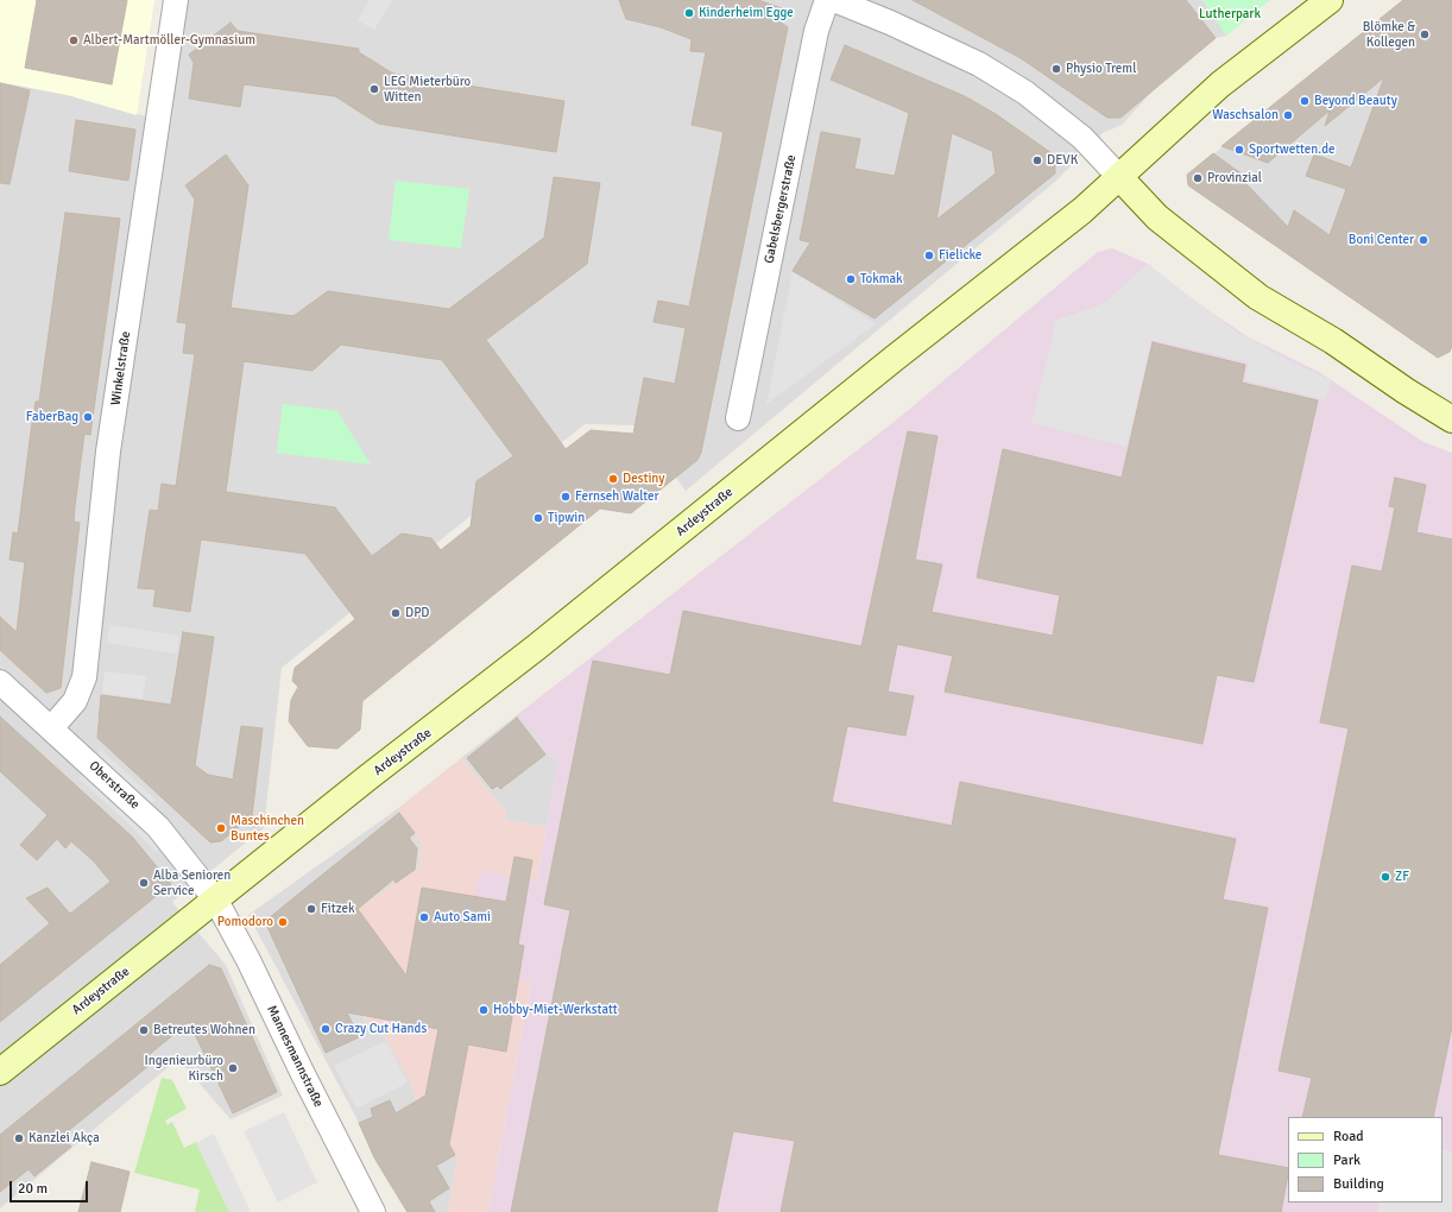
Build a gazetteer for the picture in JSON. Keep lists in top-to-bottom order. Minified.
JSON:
{"streets":{"main road":["Ardeystraße"],"street":["Gabelsbergerstraße","Winkelstraße","Oberstraße","Mannesmannstraße"]},"crossings":[["Winkelstraße","Oberstraße"],["Ardeystraße","Oberstraße"],["Ardeystraße","Mannesmannstraße"],["Oberstraße","Mannesmannstraße"]],"parks":["Lutherpark"],"places":["Kinderheim Egge","Blömke & Kollegen","Albert-Martmöller-Gymnasium","Physio Treml","LEG Mieterbüro Witten","Beyond Beauty","Waschsalon","Sportwetten.de","DEVK","Provinzial","Boni Center","Fielicke","Tokmak","FaberBag","Destiny","Fernseh Walter","Tipwin","DPD","Maschinchen Buntes","ZF","Alba Senioren Service","Fitzek","Auto Sami","Pomodoro","Hobby-Miet-Werkstatt","Crazy Cut Hands","Betreutes Wohnen","Ingenieurbüro Kirsch","Kanzlei Akça"],"legend":["Road","Park","Building"],"scale_bar":"20 m"}
